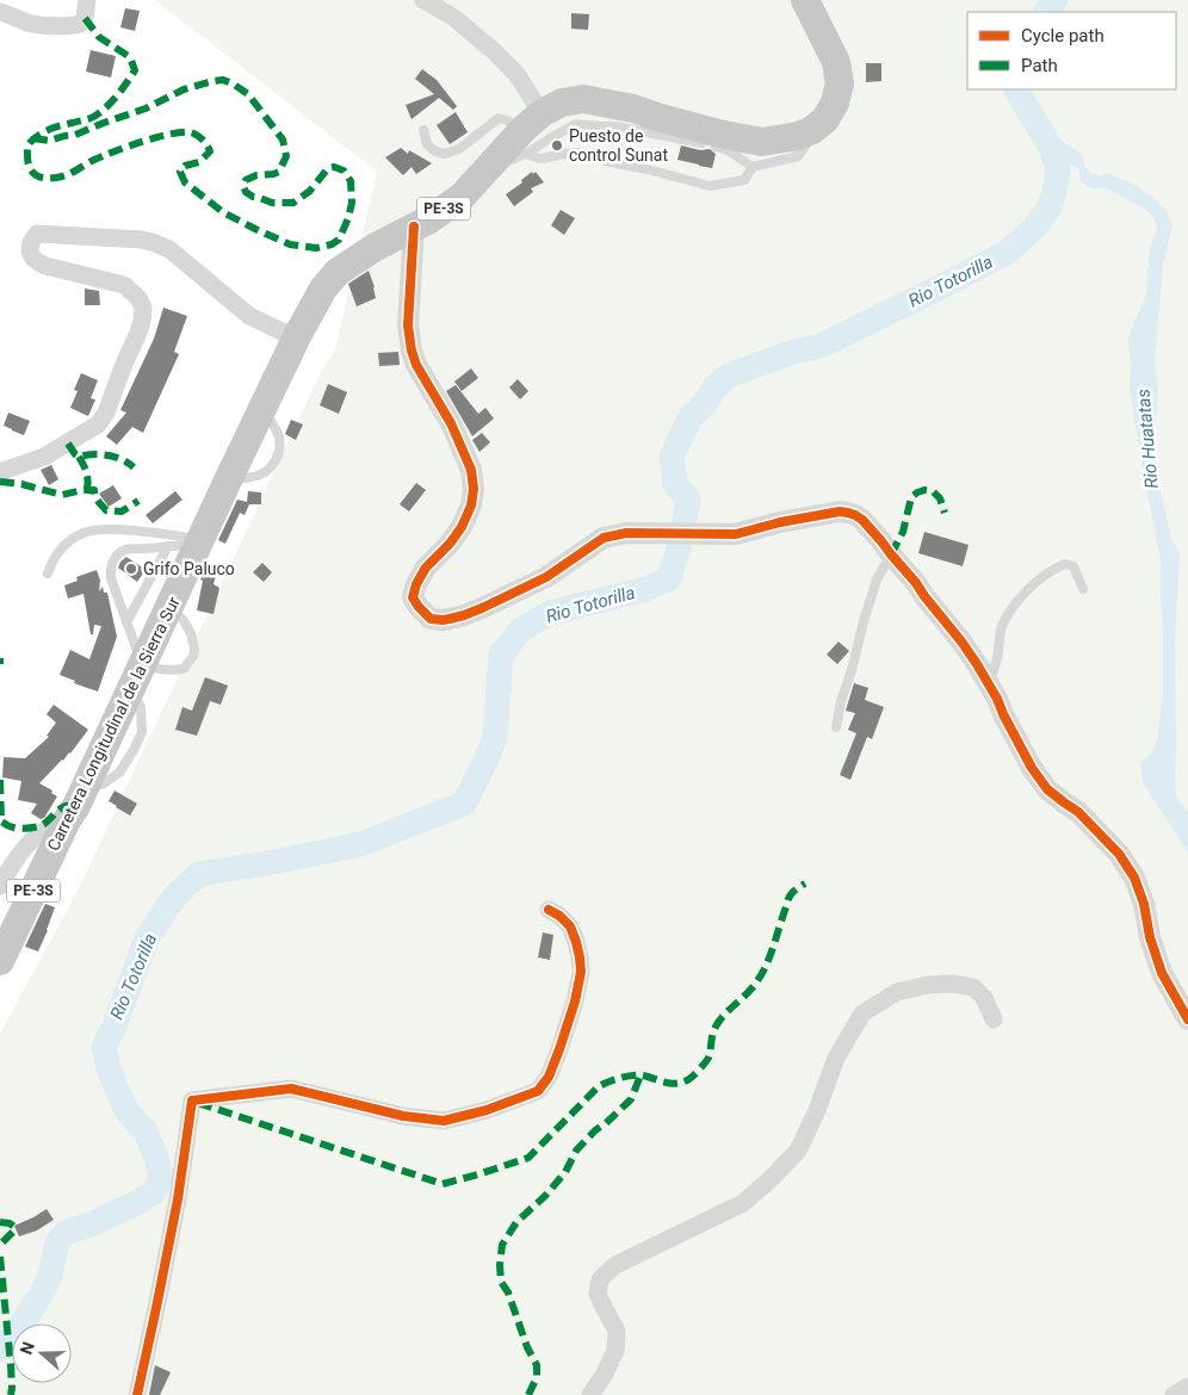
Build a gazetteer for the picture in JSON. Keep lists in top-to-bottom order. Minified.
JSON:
{"streets":{"highway":["PE-3S","Carretera Longitudinal de la Sierra Sur"]},"water":["Rio Totorilla","Rio Huatatas"],"places":["Puesto de control Sunat","Grifo Paluco"],"legend":["Cycle path","Path"],"north":"left"}
